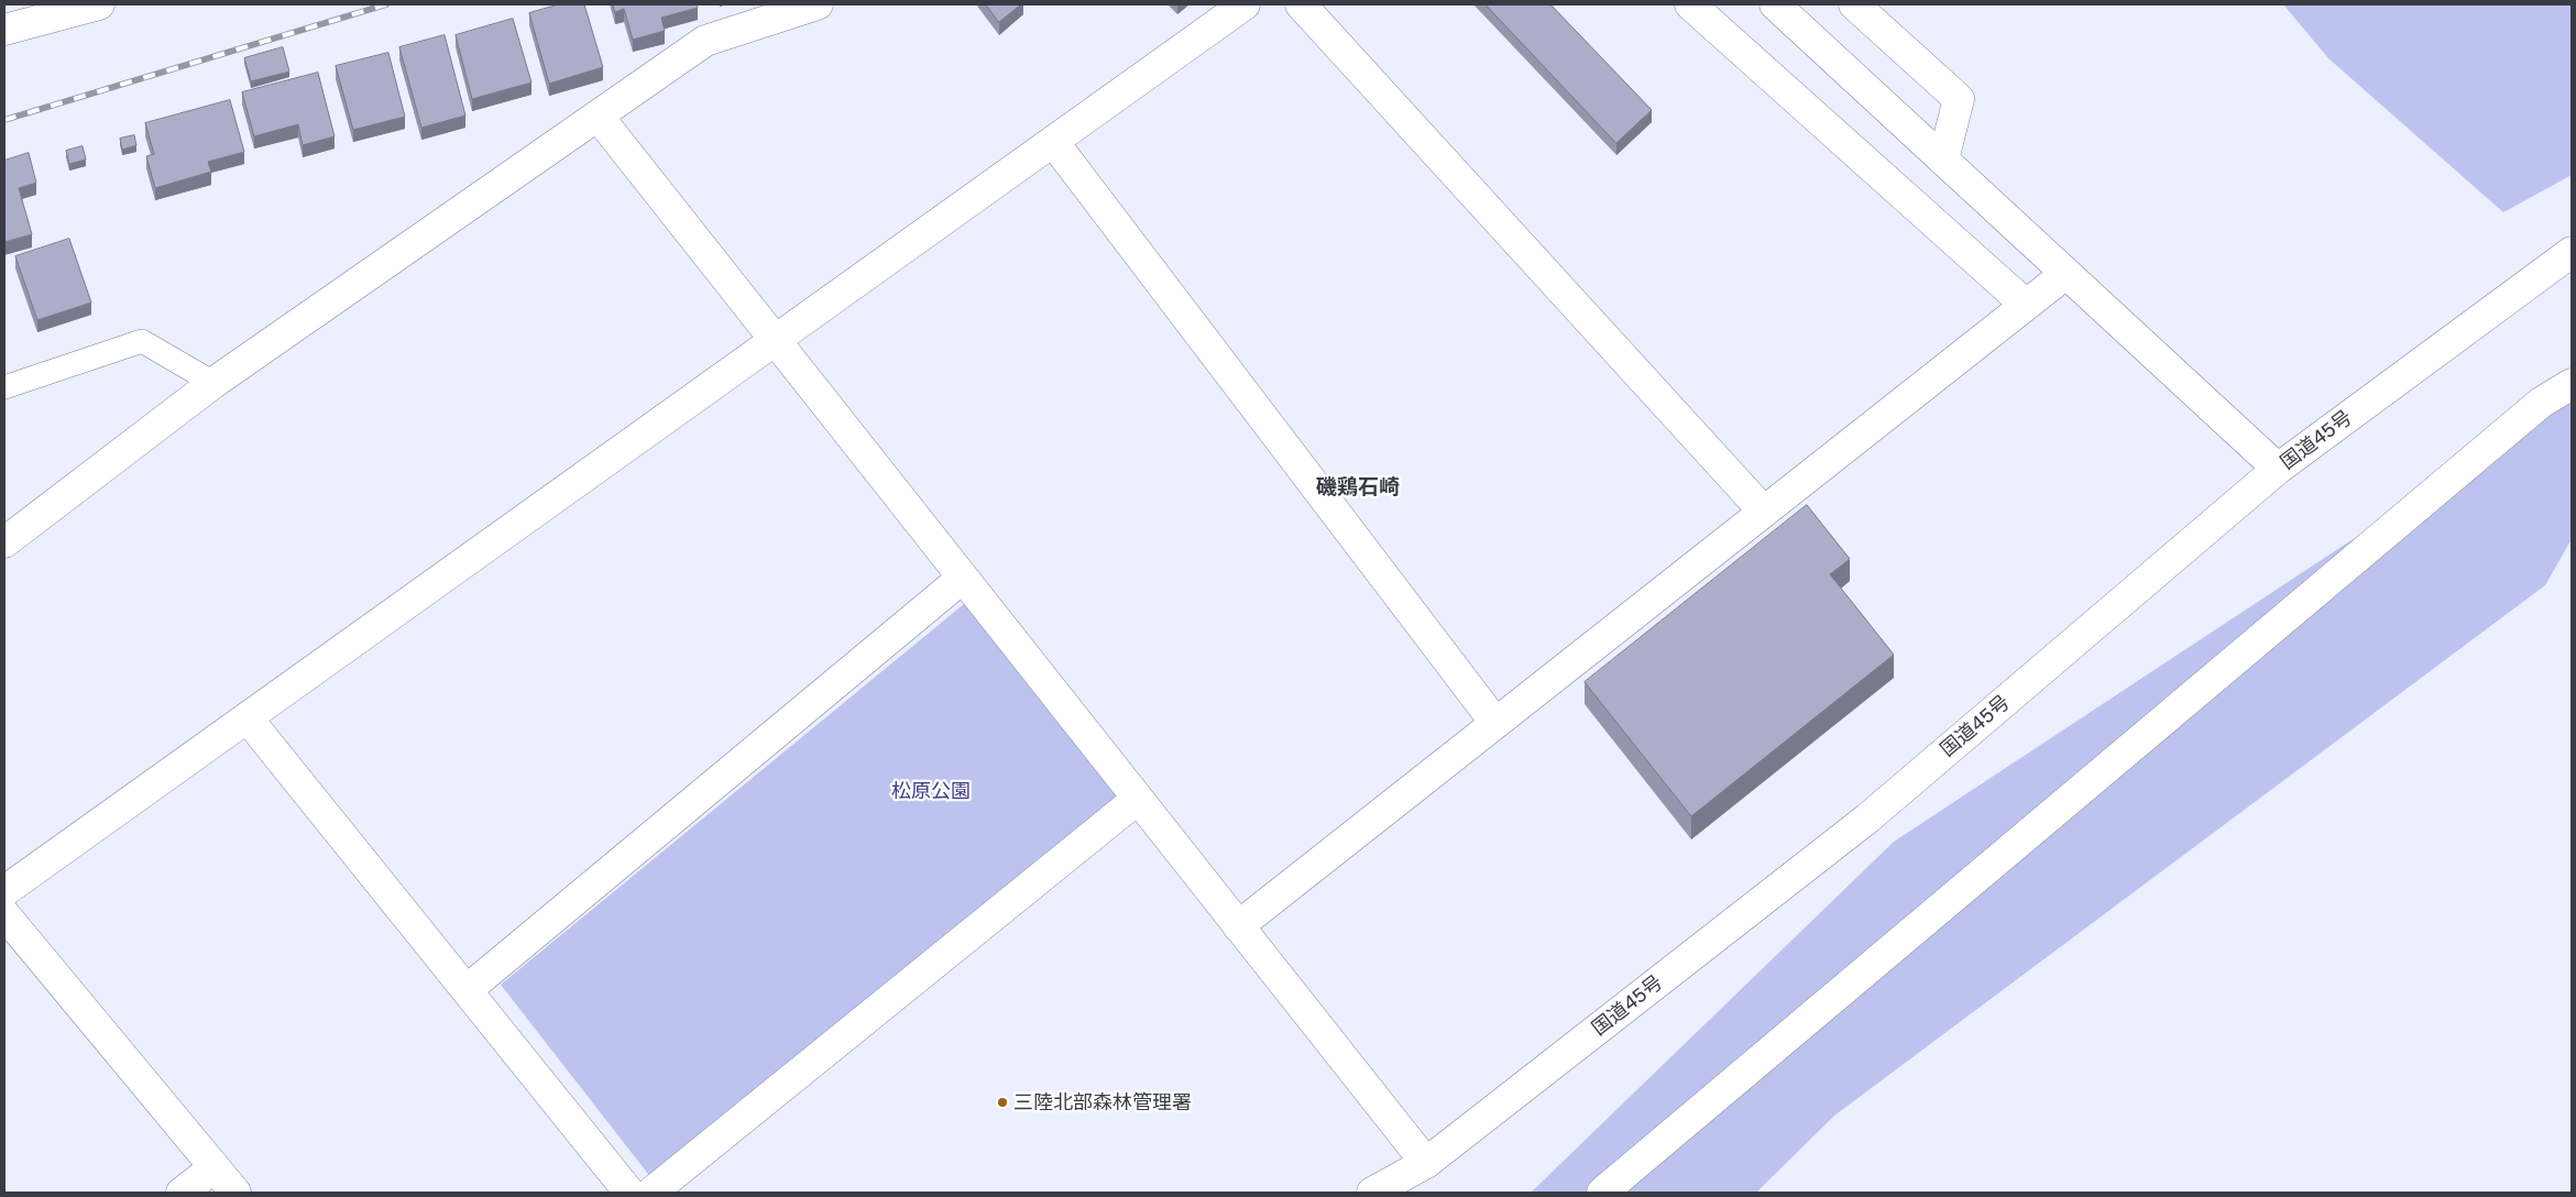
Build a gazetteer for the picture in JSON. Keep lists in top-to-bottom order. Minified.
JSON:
{"streets":{"main road":["国道45号"]},"districts":["磯鶏石崎"],"parks":["松原公園"],"places":["三陸北部森林管理署"]}
